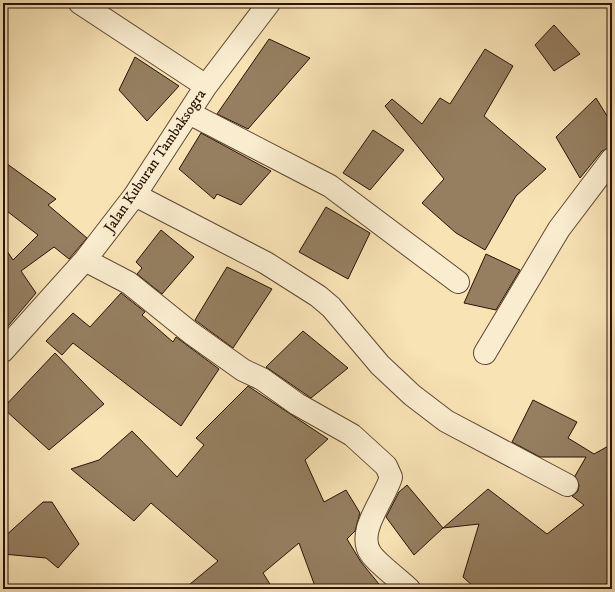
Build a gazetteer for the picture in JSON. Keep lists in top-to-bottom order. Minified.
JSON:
{"streets":{"street":["Jalan Kuburan Tambaksogra"]}}
